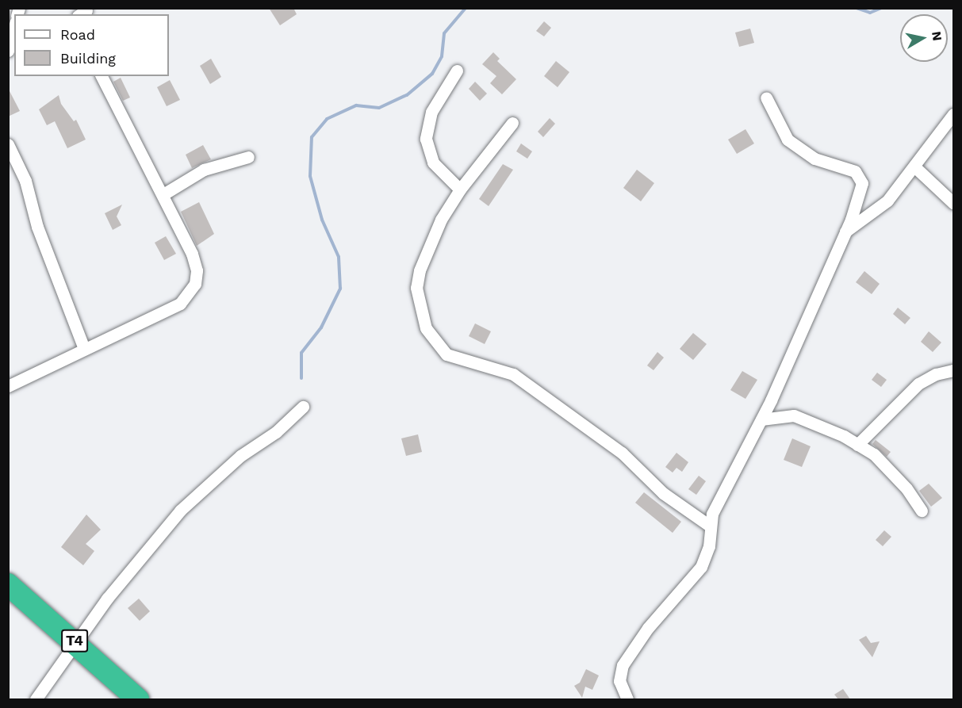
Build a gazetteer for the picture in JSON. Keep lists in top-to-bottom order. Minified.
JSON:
{"streets":{"highway":["T4"]},"legend":["Road","Building"],"north":"right"}
